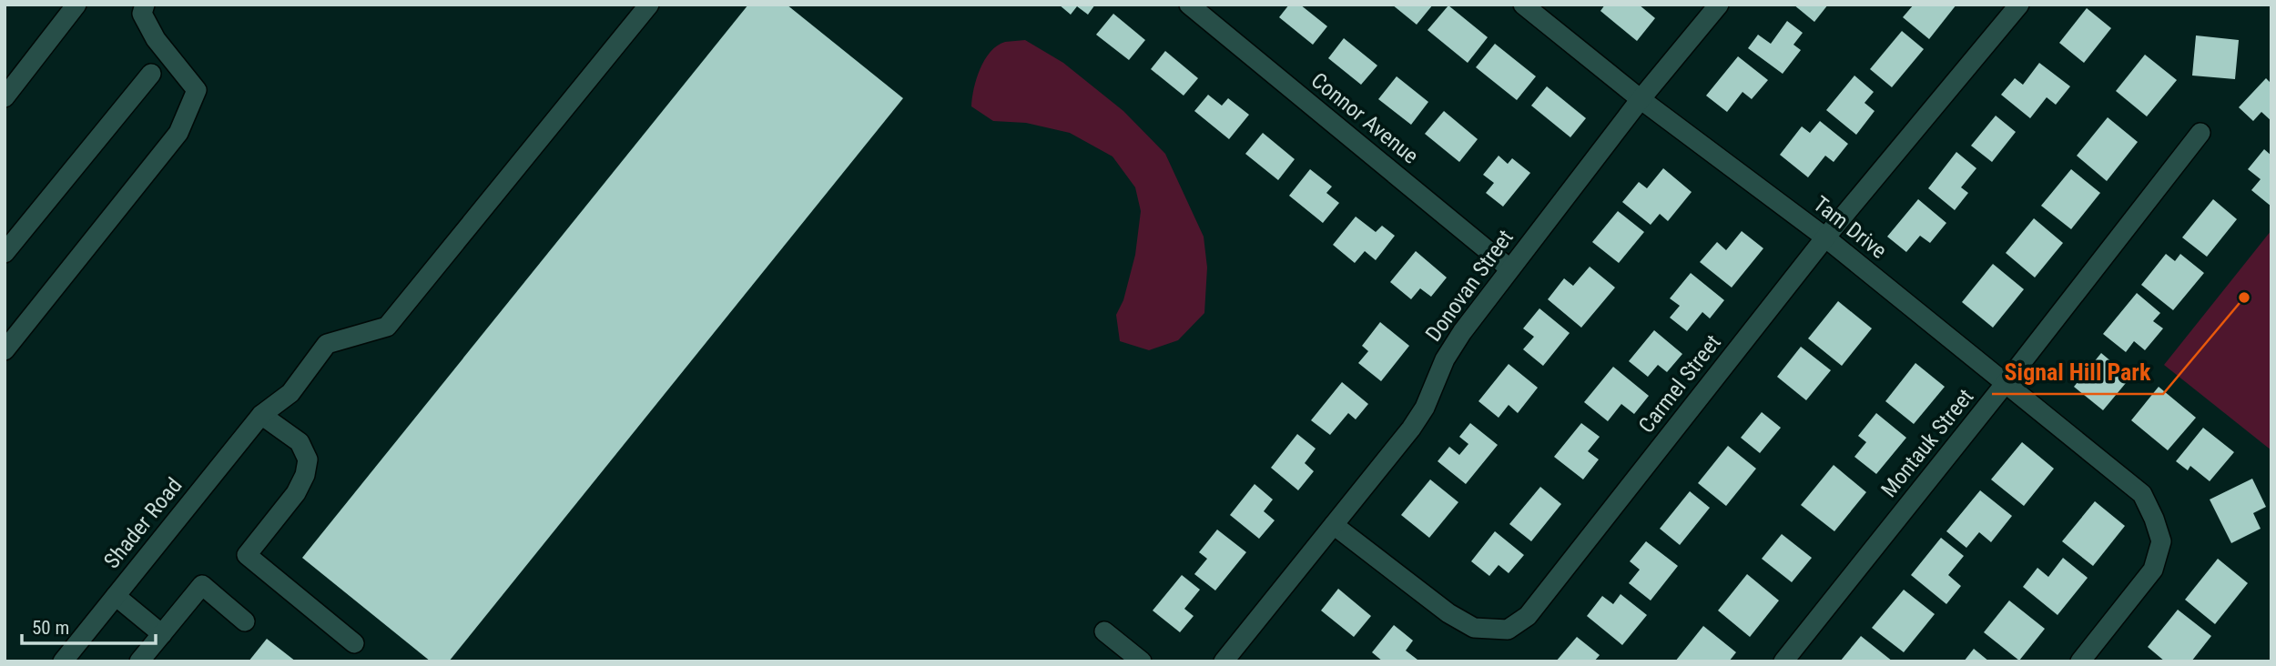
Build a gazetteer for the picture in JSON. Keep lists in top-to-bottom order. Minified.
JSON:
{"streets":{"street":["Connor Avenue","Tam Drive","Donovan Street","Carmel Street","Montauk Street","Shader Road"]},"crossings":[["Connor Avenue","Donovan Street"],["Tam Drive","Donovan Street"],["Tam Drive","Carmel Street"],["Tam Drive","Montauk Street"],["Donovan Street","Carmel Street"]],"places":["Signal Hill Park"],"scale_bar":"50 m"}
